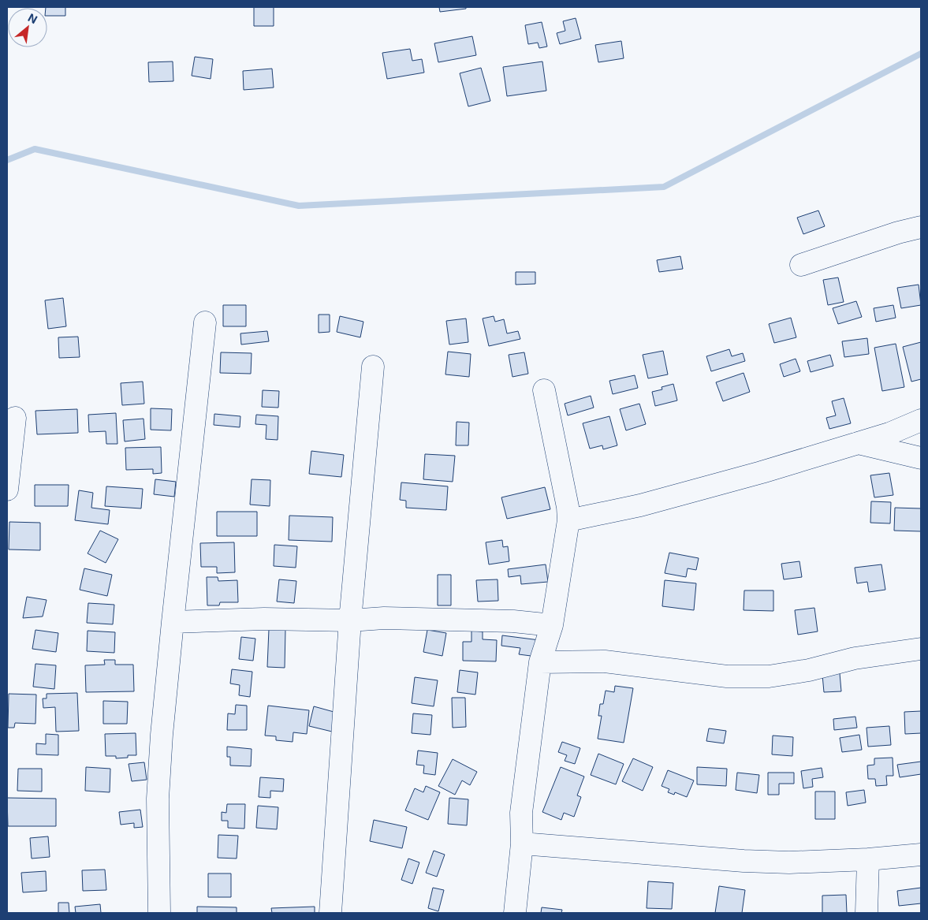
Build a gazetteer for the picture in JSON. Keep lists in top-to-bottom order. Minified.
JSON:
{"north":"top right"}
